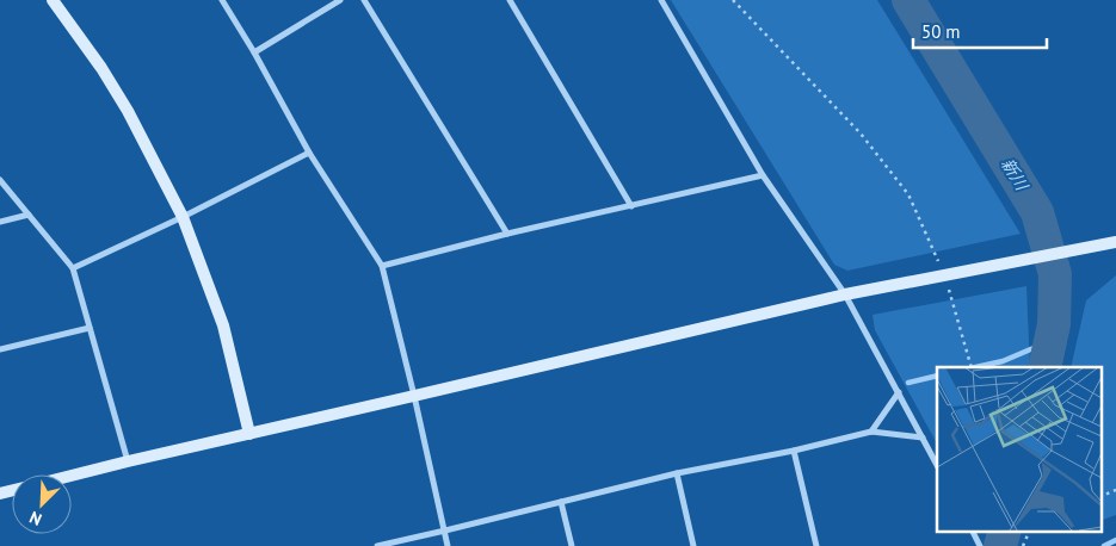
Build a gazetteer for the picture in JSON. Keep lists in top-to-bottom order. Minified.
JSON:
{"water":["新川"],"scale_bar":"50 m","north":"bottom left"}
